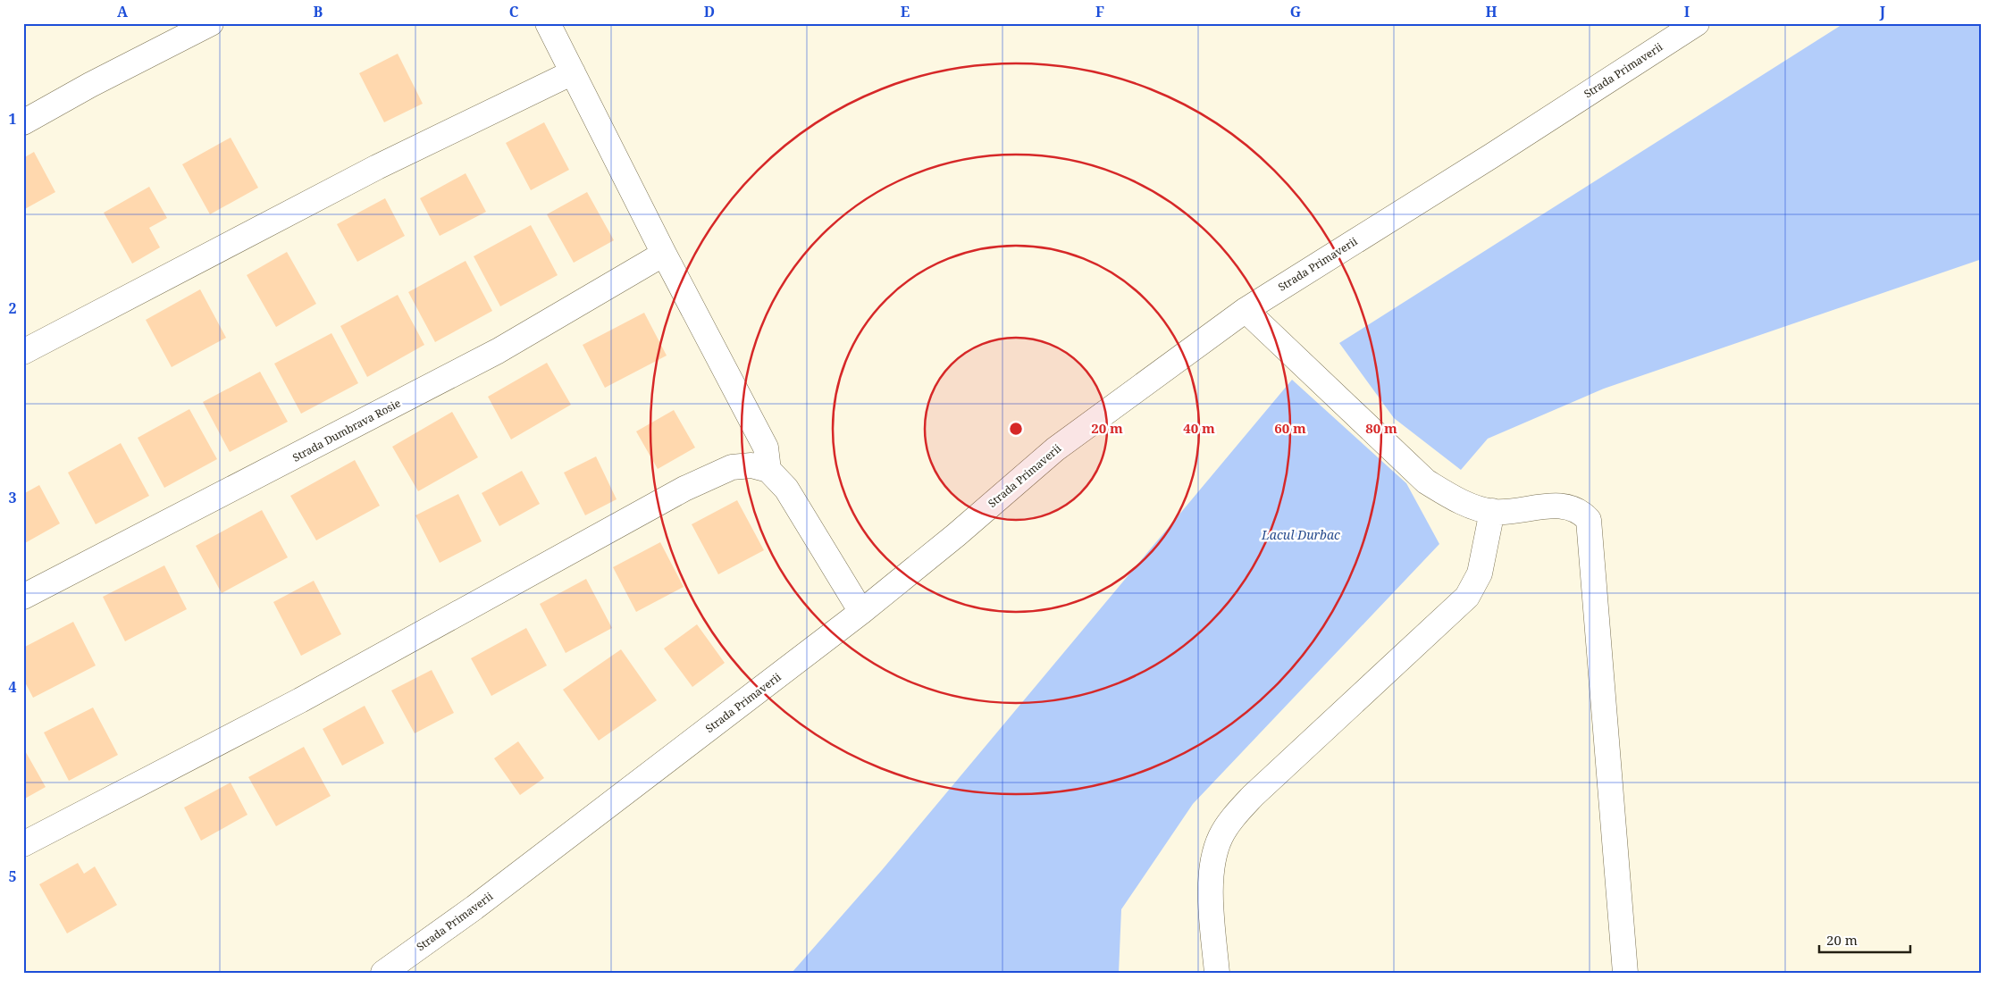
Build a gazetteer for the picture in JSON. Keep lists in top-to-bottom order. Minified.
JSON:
{"streets":{"street":["Strada Primaverii","Strada Dumbrava Rosie"]},"water":["Lacul Durbac"],"scale_bar":"20 m","grid":{"columns":["A","B","C","D","E","F","G","H","I","J"],"rows":["1","2","3","4","5"]},"rings":["20 m","40 m","60 m","80 m"]}
